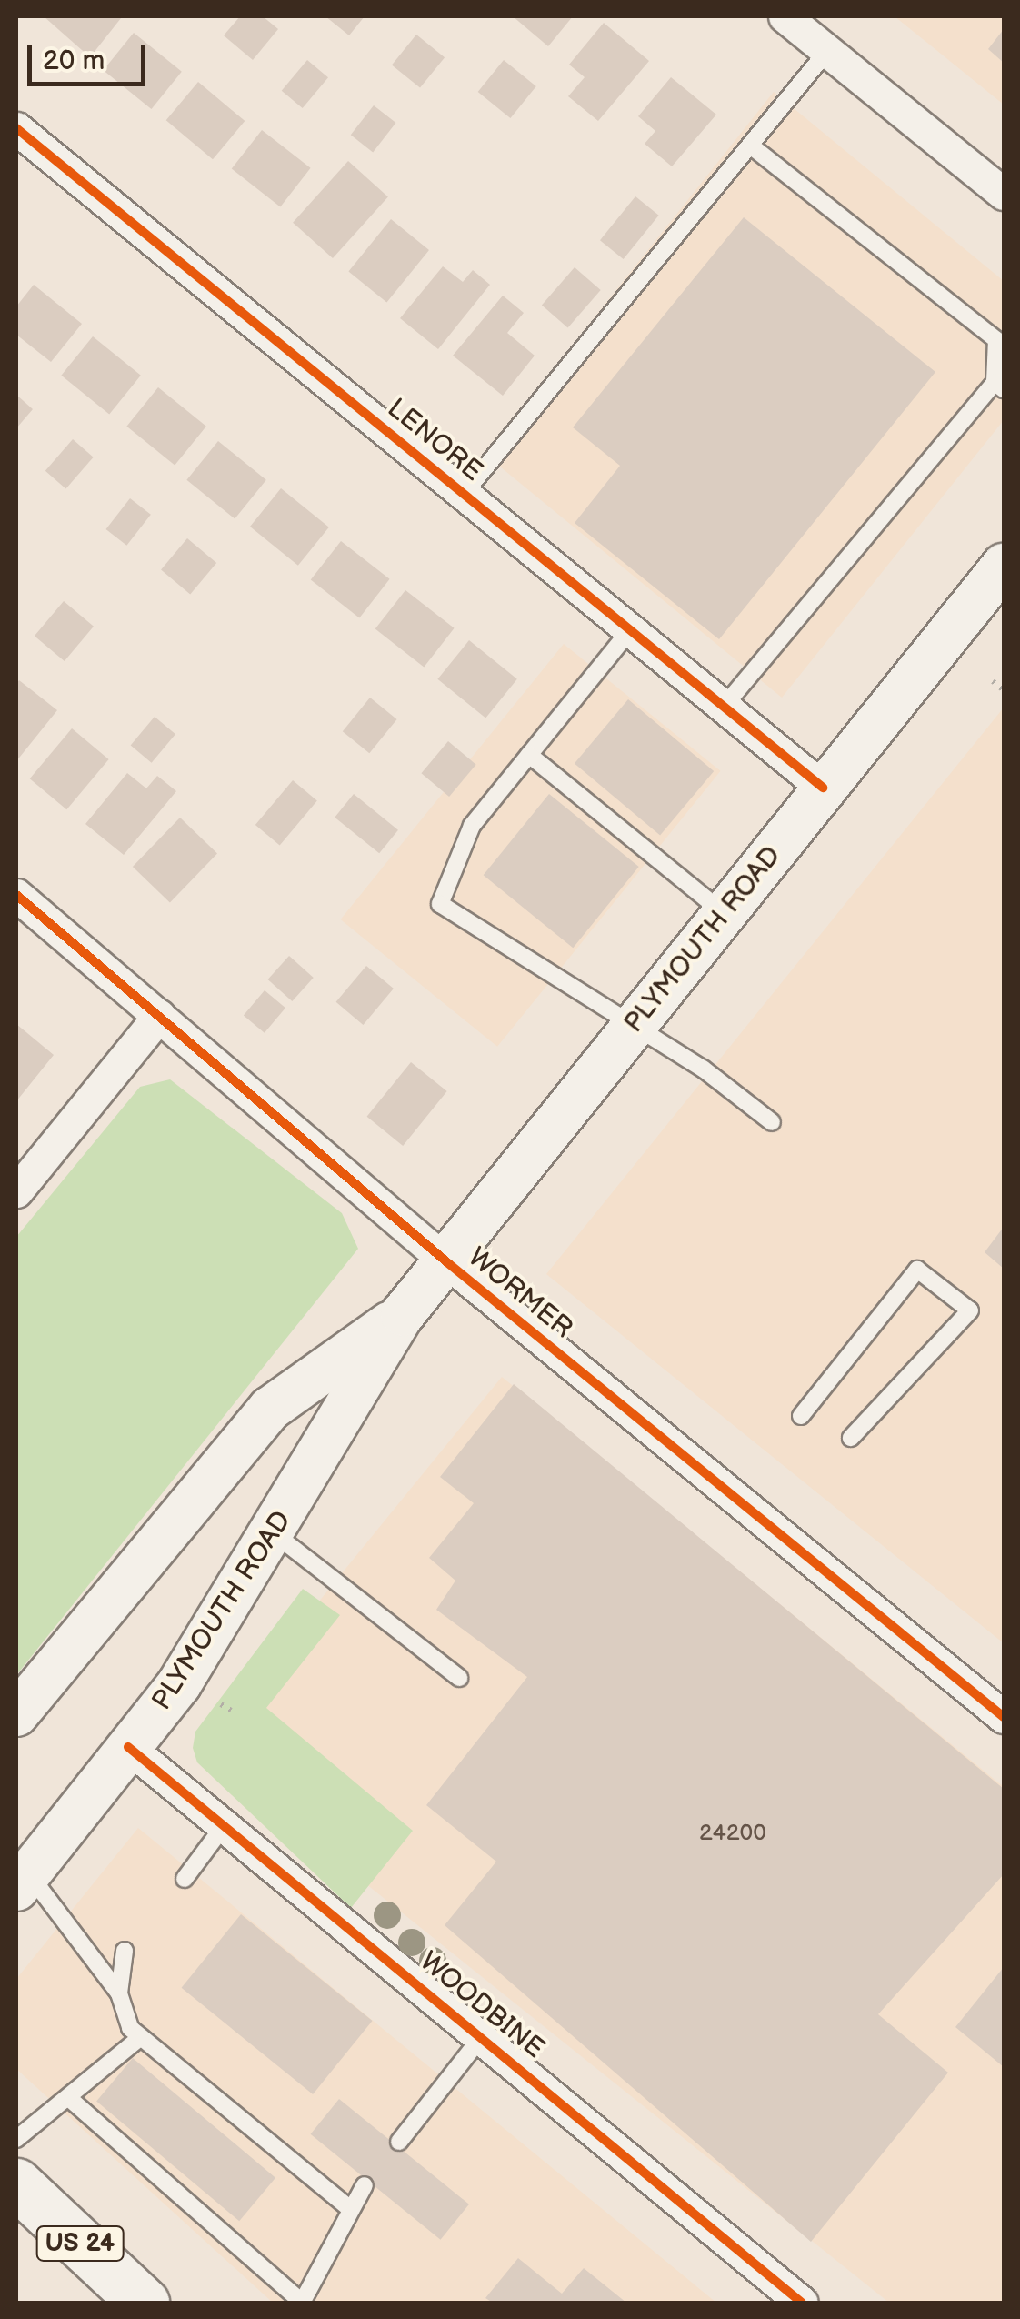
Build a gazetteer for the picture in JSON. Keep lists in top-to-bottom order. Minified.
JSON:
{"streets":{"main road":["PLYMOUTH ROAD","US 24"],"street":["LENORE","WORMER","WOODBINE"]},"crossings":[["LENORE","PLYMOUTH ROAD"],["PLYMOUTH ROAD","WORMER"],["PLYMOUTH ROAD","WOODBINE"]],"house_numbers":["24200"],"scale_bar":"20 m"}
